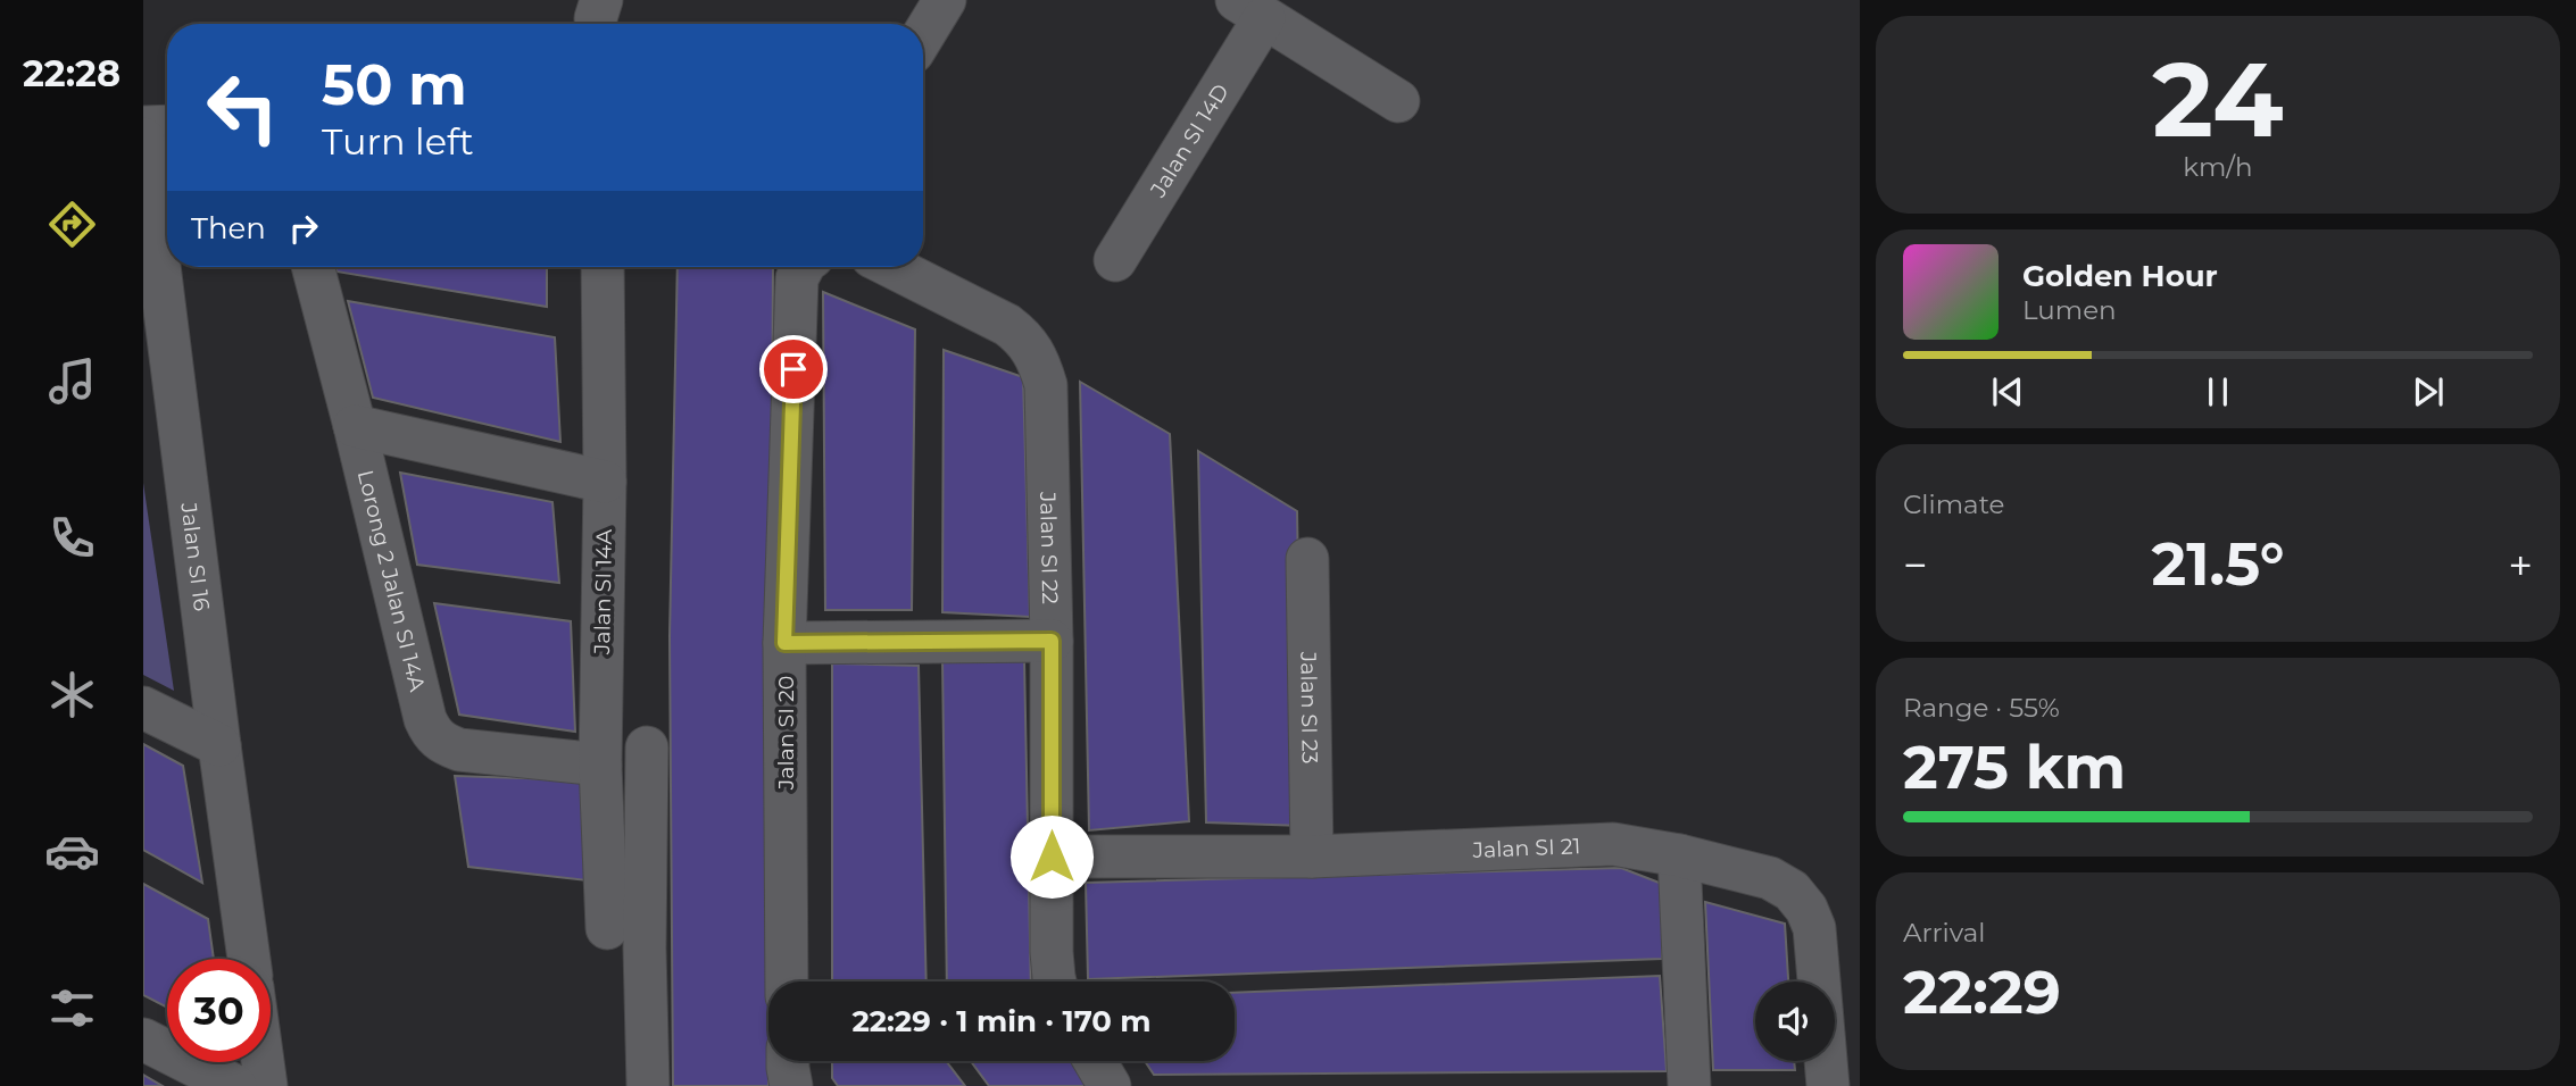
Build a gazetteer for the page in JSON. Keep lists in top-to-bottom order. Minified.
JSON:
{"streets":{"street":["Jalan SI 14D","Jalan SI 22","Jalan SI 16","Lorong 2 Jalan SI 14A","Jalan SI 14A","Jalan SI 23","Jalan SI 20","Jalan SI 21"]},"crossings":[["Jalan SI 22","Jalan SI 21"],["Lorong 2 Jalan SI 14A","Jalan SI 14A"],["Jalan SI 23","Jalan SI 21"]],"page":{"tabs":"22:28","tile":[["24","km/h"],"Climate",["Range · 55%","275 km"],["Arrival","22:29"]],"turn":["50 m","Turn left"],"then":"Then","song":["Golden Hour","Lumen"],"heat":["−","21.5°","+"],"limit":"30","trip":"22:29 · 1 min · 170 m"}}
